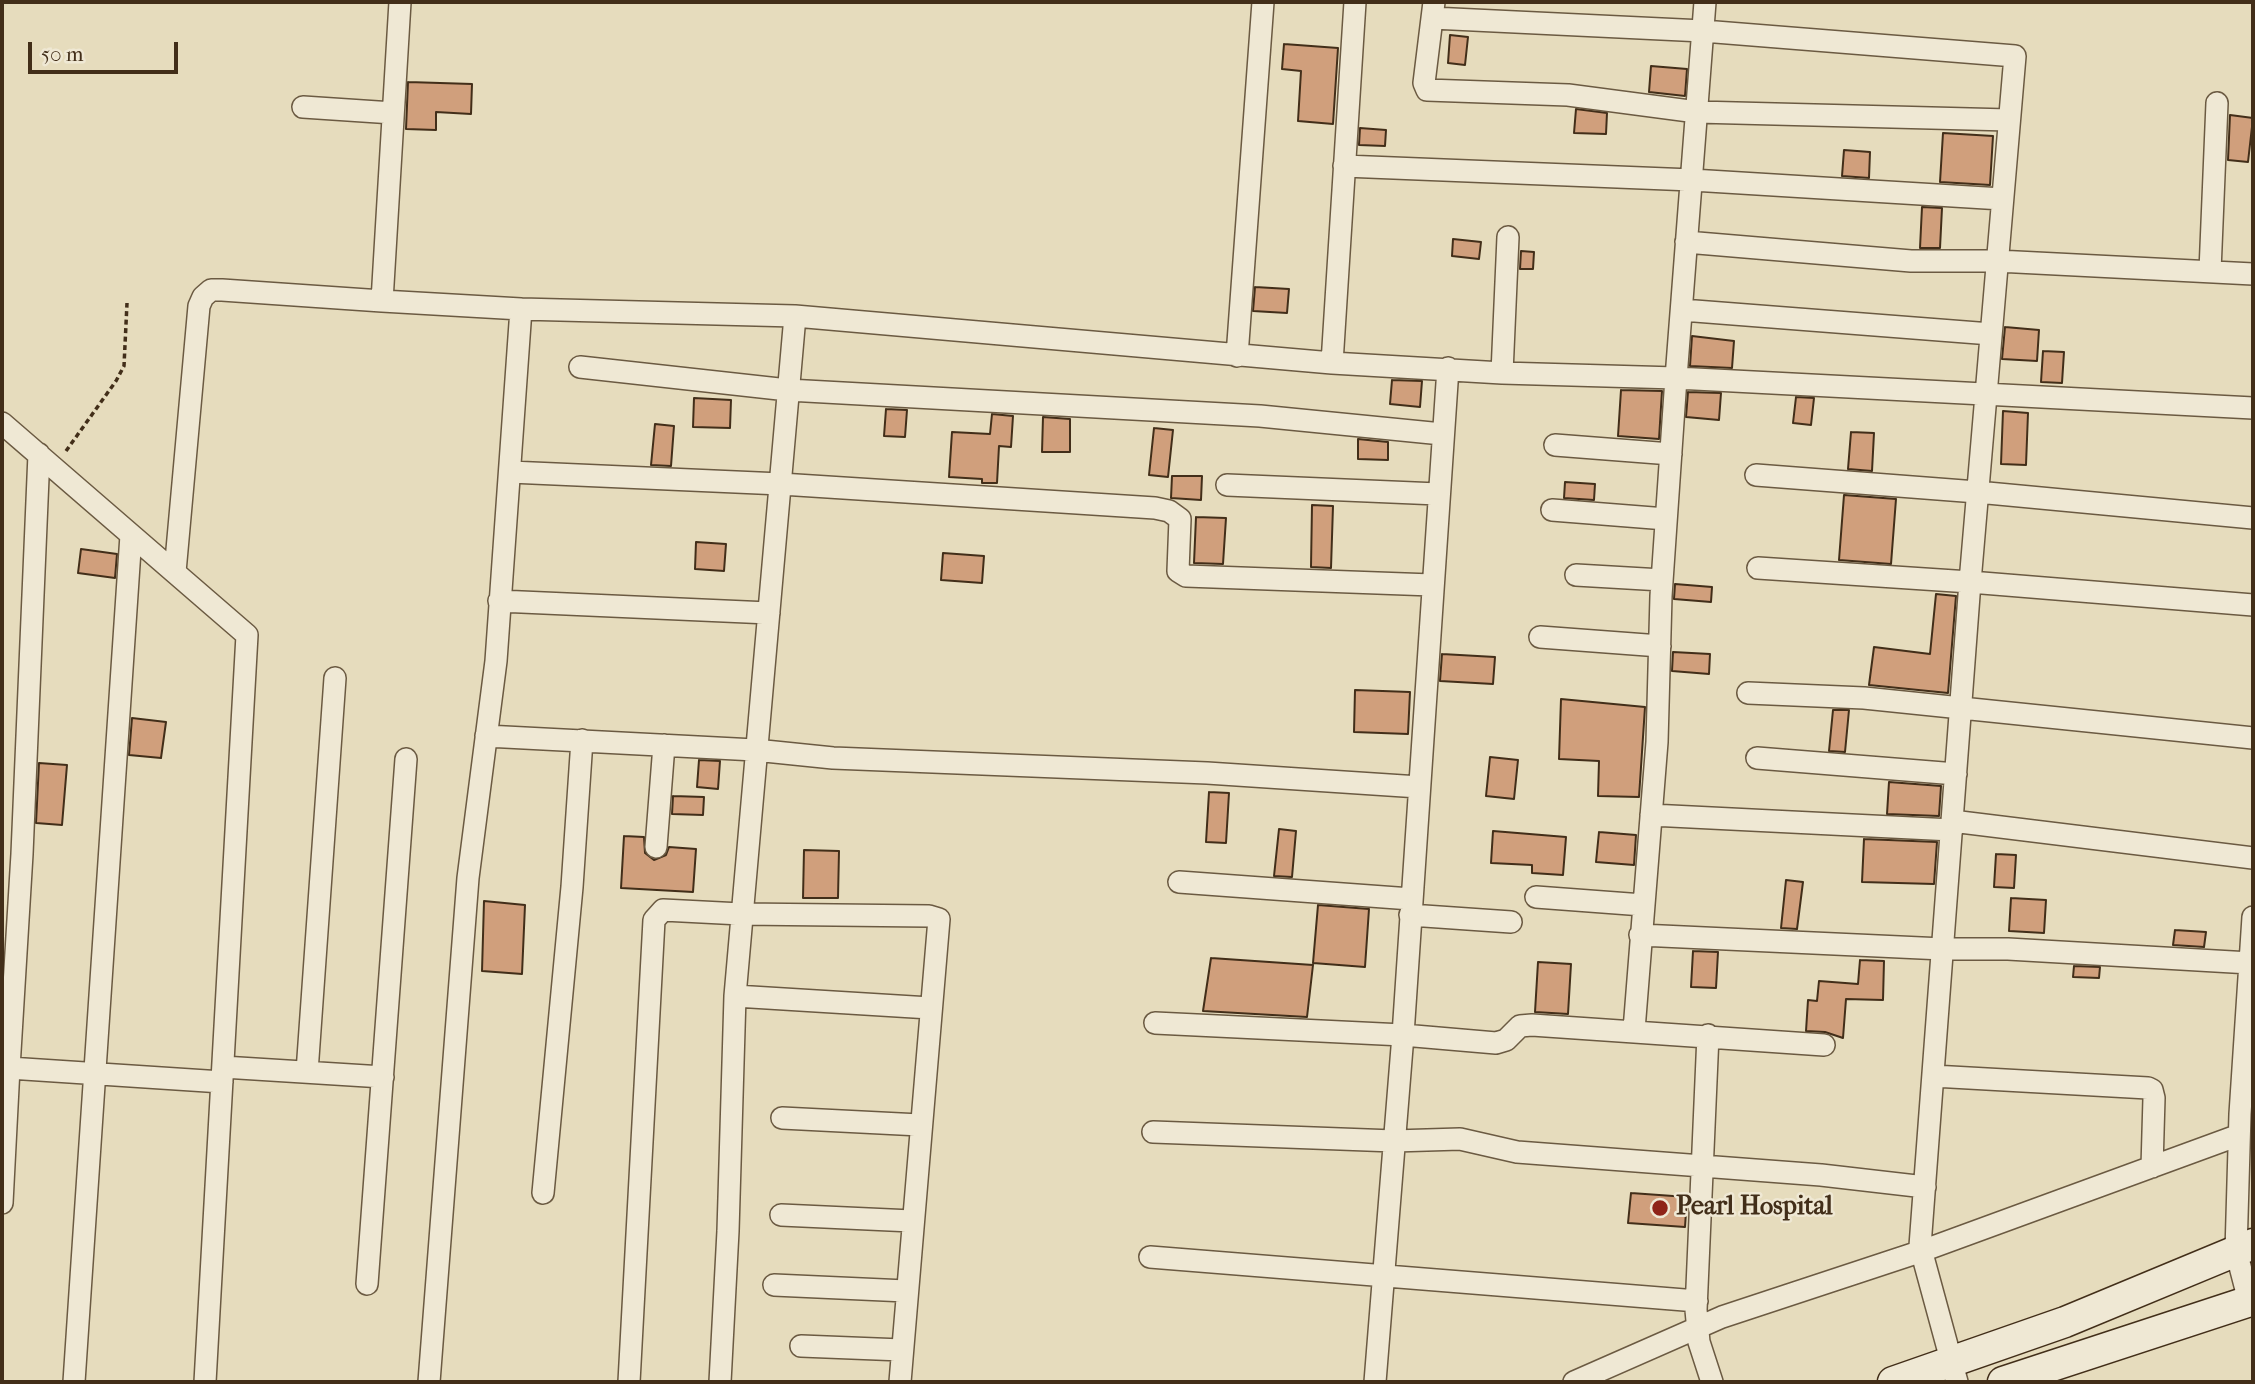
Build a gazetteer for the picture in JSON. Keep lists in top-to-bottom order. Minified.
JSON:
{"places":["Pearl Hospital"],"scale_bar":"50 m"}
